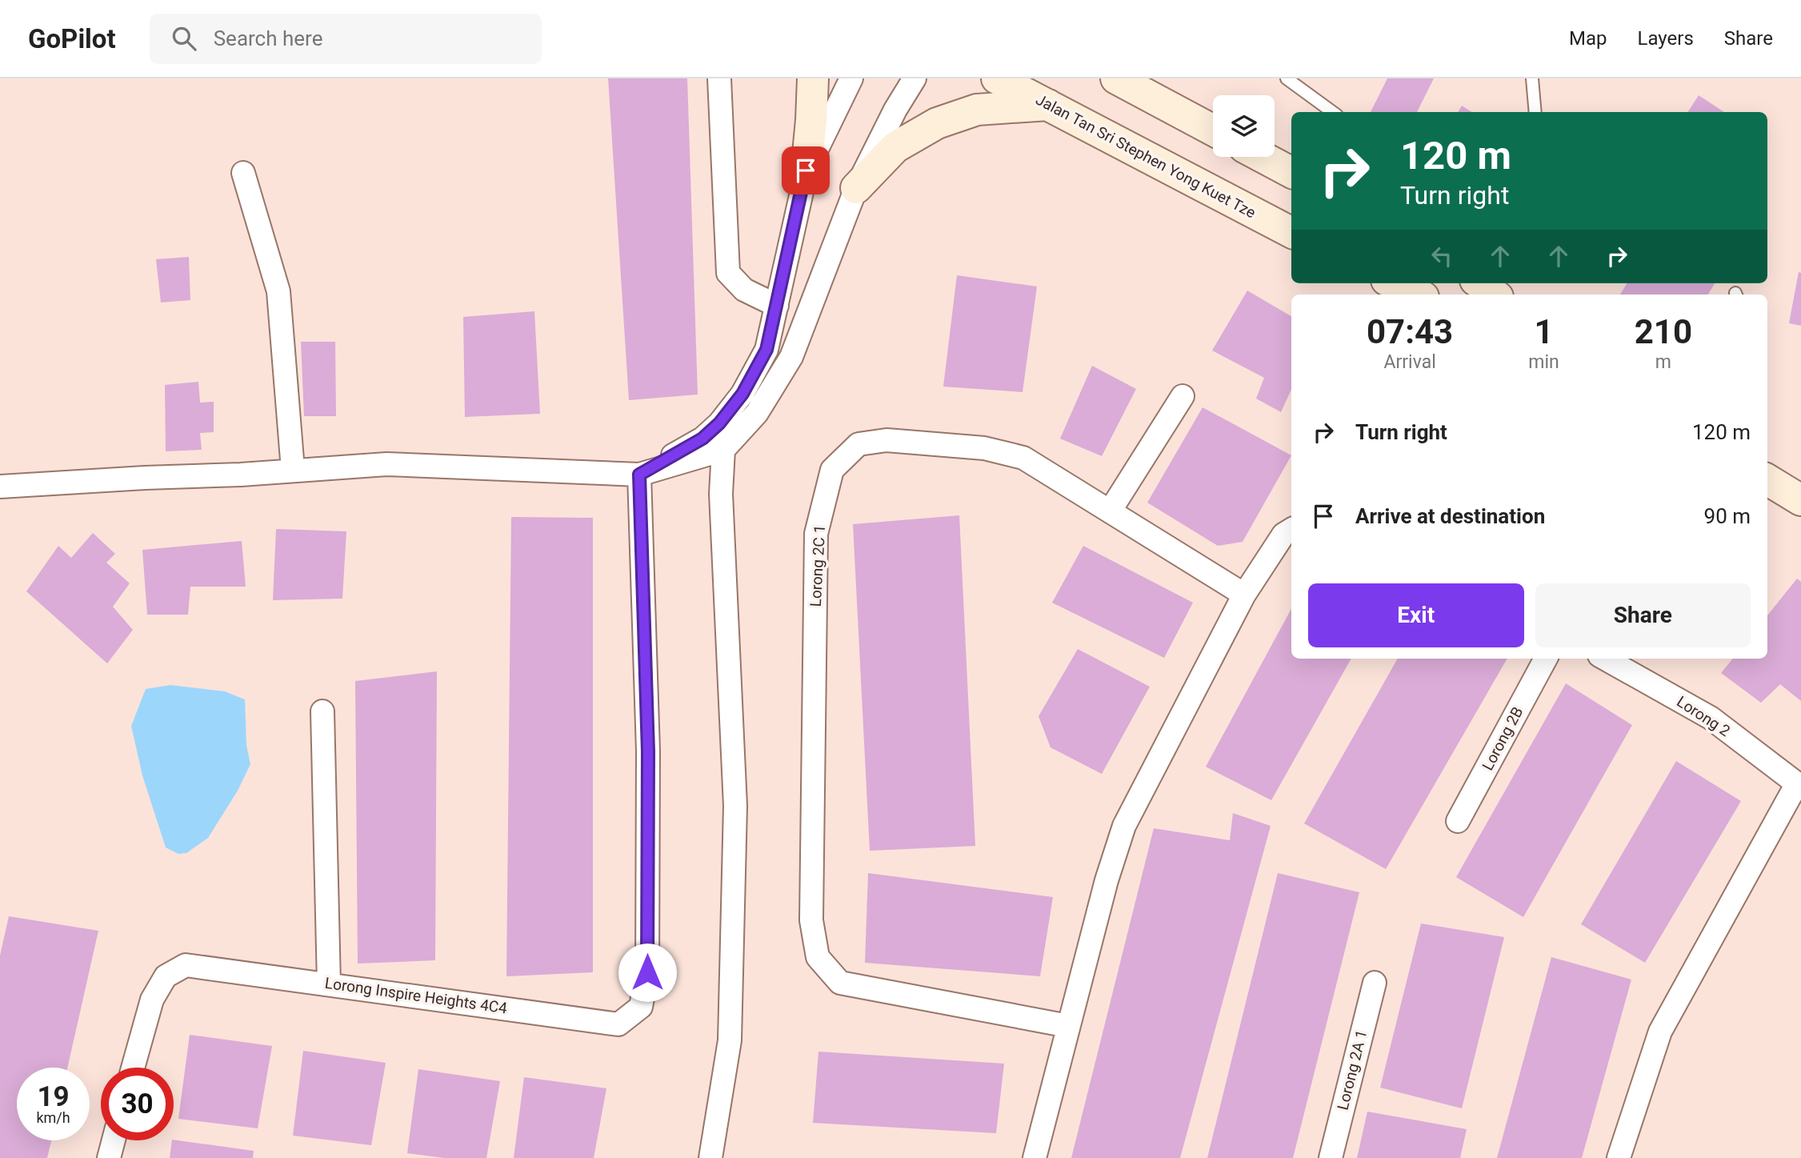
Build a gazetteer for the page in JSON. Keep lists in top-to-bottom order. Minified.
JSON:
{"streets":{"main road":["Jalan Tan Sri Stephen Yong Kuet Tze"],"street":["Lorong 2C 1","Lorong 2","Lorong 2B","Lorong Inspire Heights 4C4","Lorong 2A 1"]},"page":{"header":"GoPilot","search":"Search here","nav":["Map","Layers","Share"],"turn":["120 m","Turn right"],"eta":["07:43","Arrival","1","min","210","m"],"list":[{"name":"Turn right","value":"120 m"},{"name":"Arrive at destination","value":"90 m"}],"buttons":["Exit","Share"],"speed":"19 km/h","limit":"30"}}
